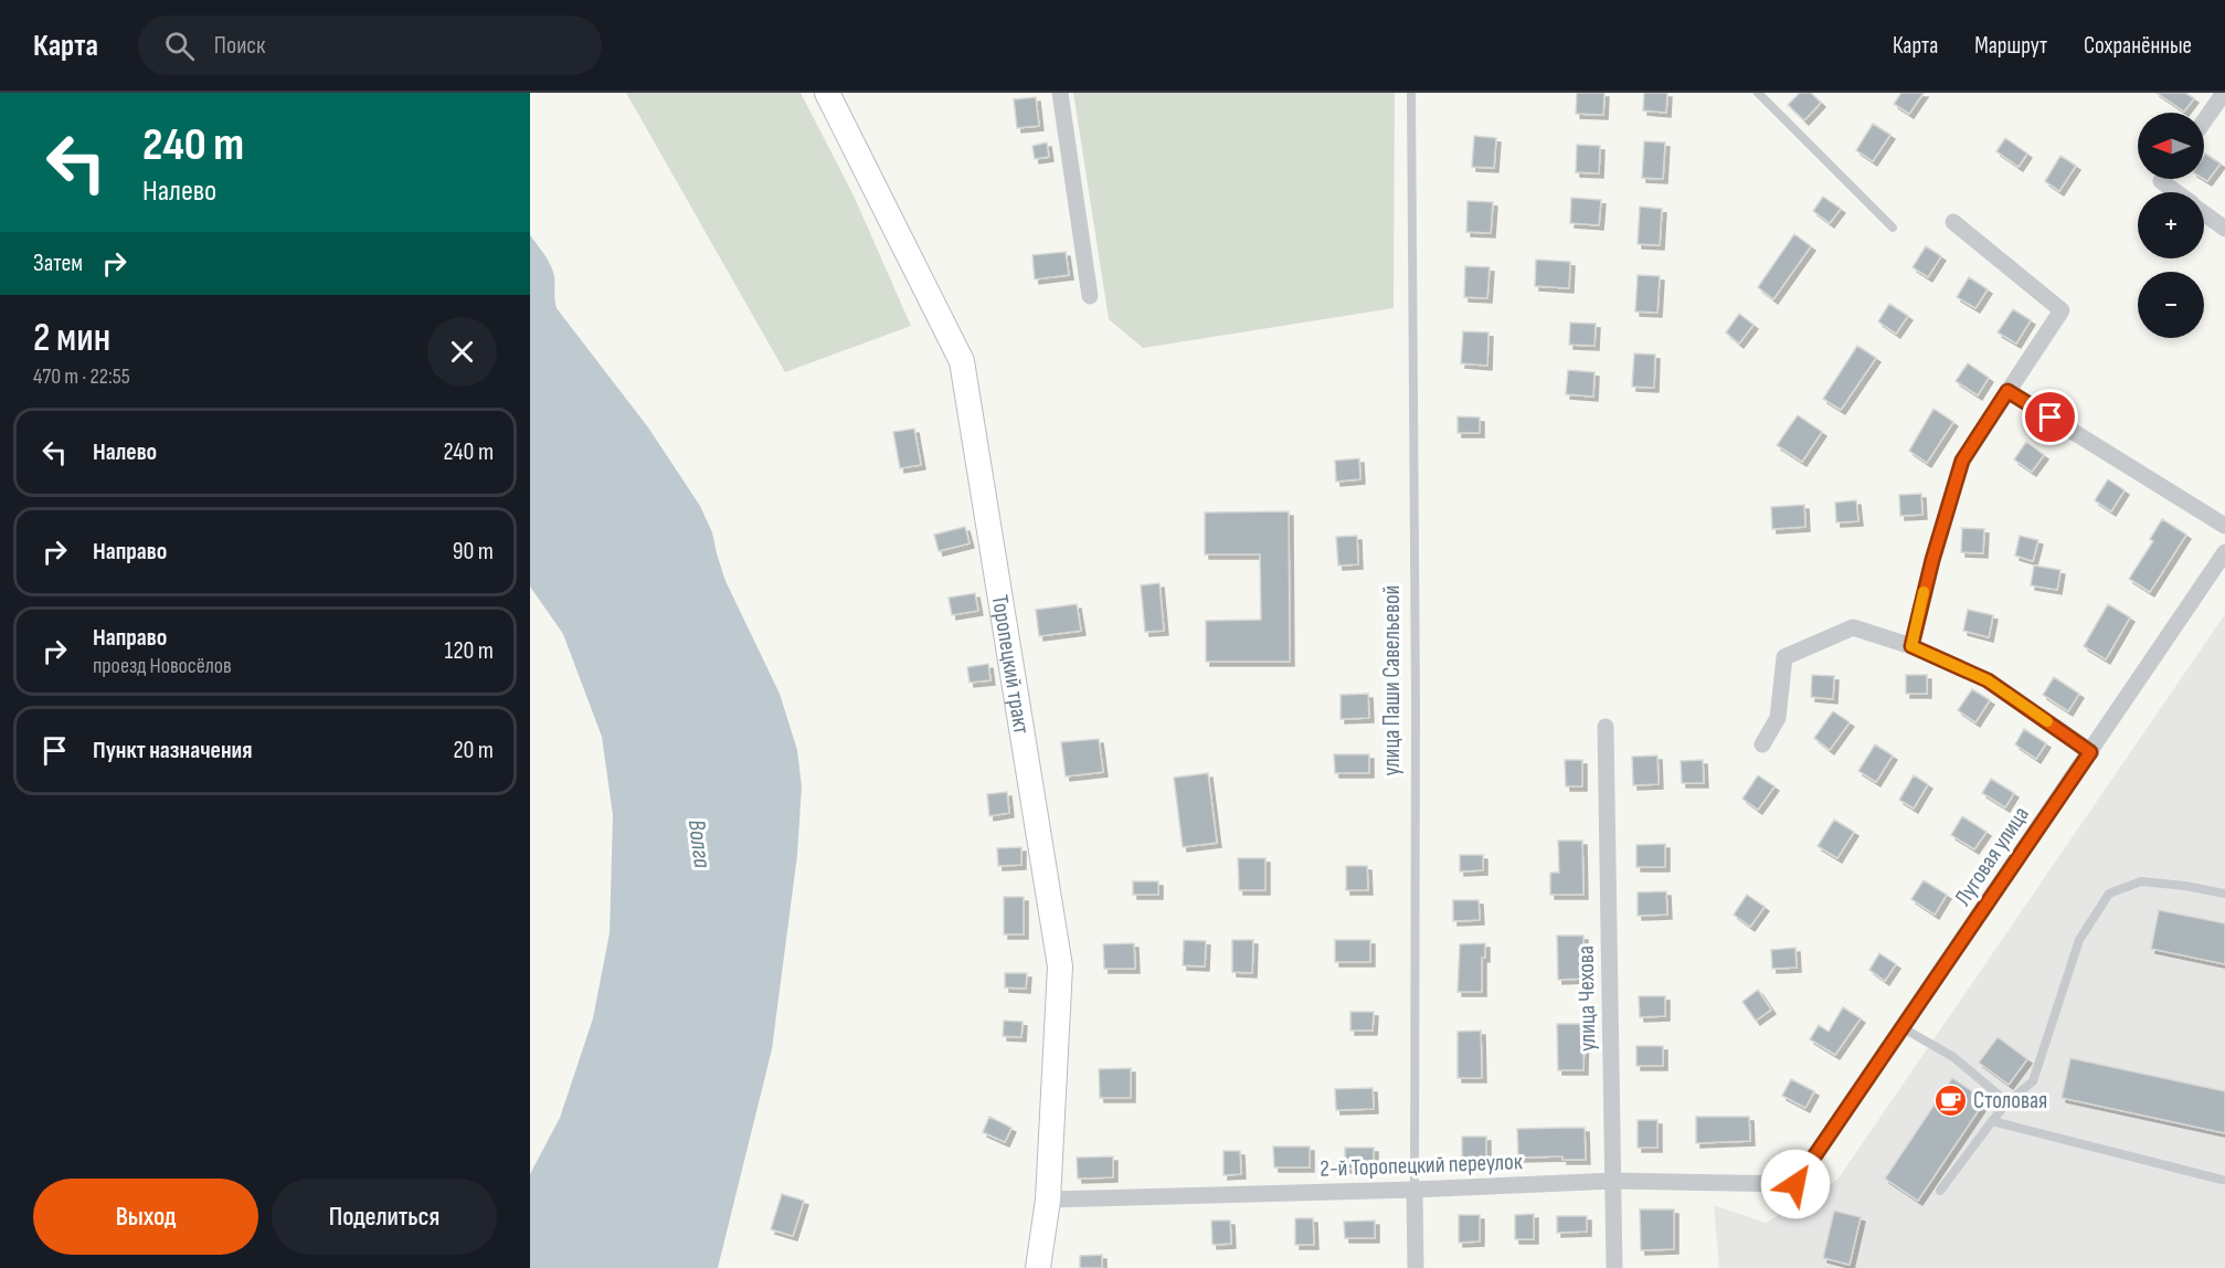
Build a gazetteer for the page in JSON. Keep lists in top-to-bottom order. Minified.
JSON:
{"streets":{"main road":["Торопецкий тракт"],"street":["улица Паши Савельевой","Луговая улица","улица Чехова","2-й Торопецкий переулок"]},"crossings":[["Торопецкий тракт","2-й Торопецкий переулок"],["улица Паши Савельевой","2-й Торопецкий переулок"],["Луговая улица","2-й Торопецкий переулок"],["улица Чехова","2-й Торопецкий переулок"]],"water":["Волга"],"places":{"cafe":["Столовая"]},"north":"left","page":{"header":"Карта","search":"Поиск","nav":["Карта","Маршрут","Сохранённые"],"turn":["240 m","Налево"],"map_buttons":["+","−"],"then":"Затем","heading":["2 мин","470 m · 22:55"],"list":[{"name":"Налево","value":"240 m"},{"name":"Направо","value":"90 m"},{"name":"Направо","note":"проезд Новосёлов","value":"120 m"},{"name":"Пункт назначения","value":"20 m"}],"buttons":["Выход","Поделиться"]}}
